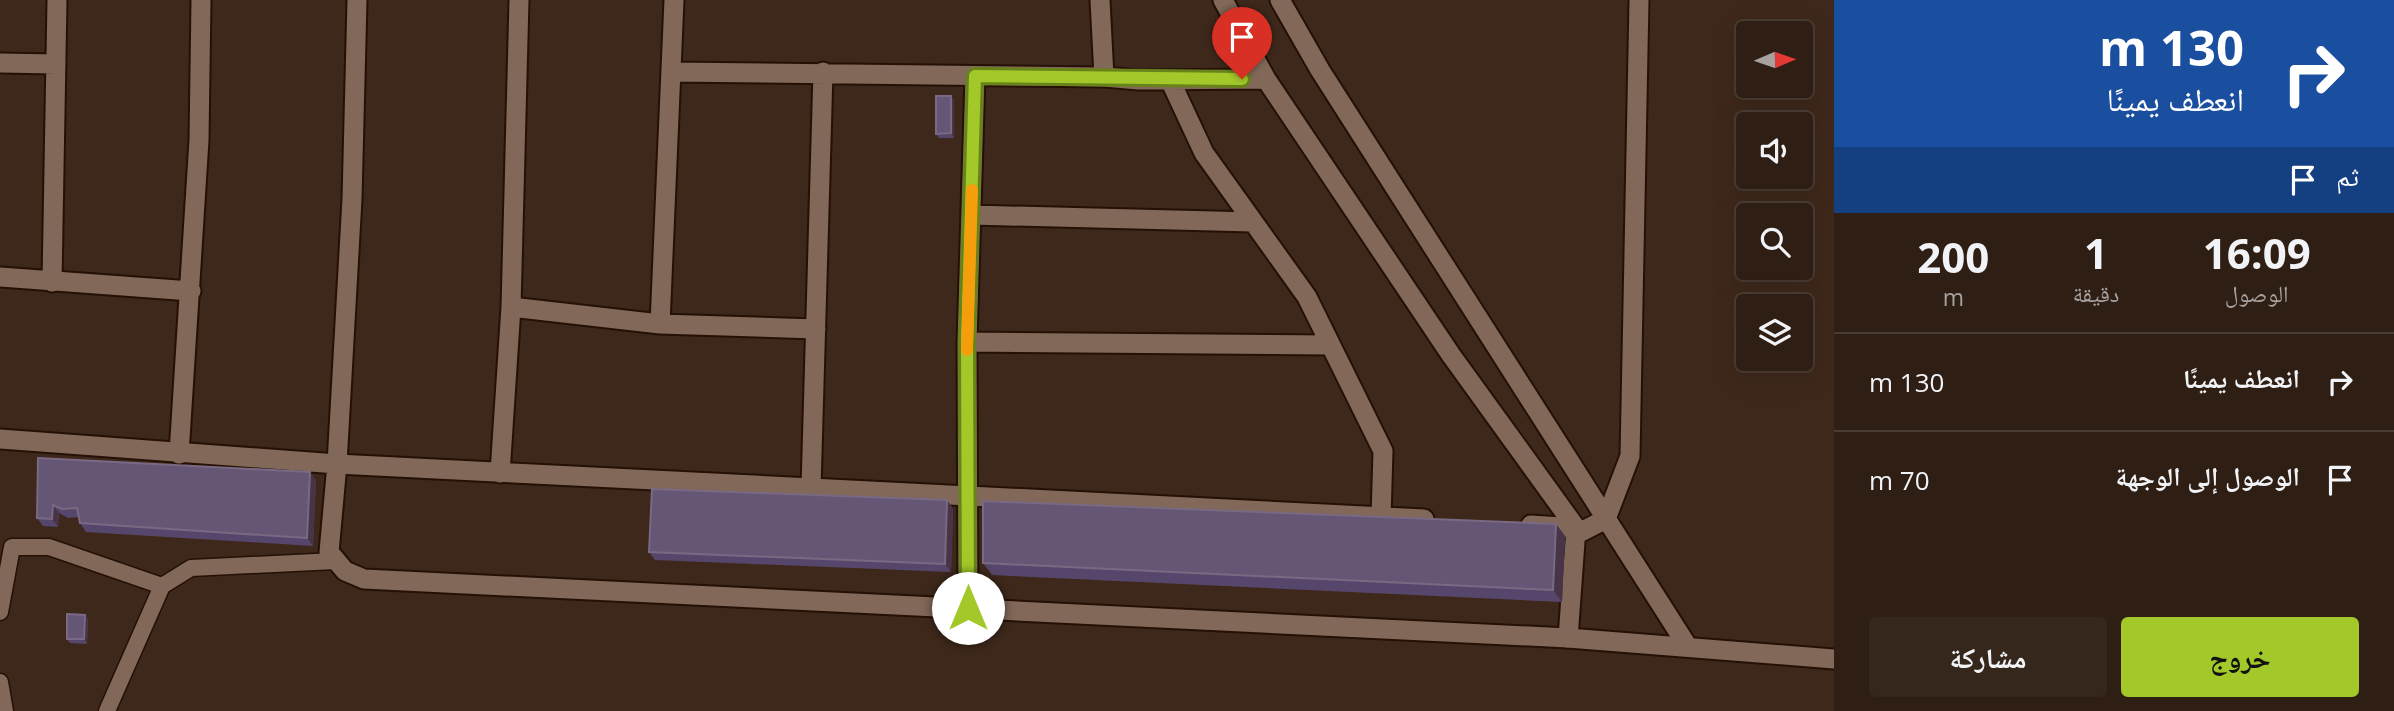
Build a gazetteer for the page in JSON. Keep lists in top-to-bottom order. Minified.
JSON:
{"north":"right","page":{"turn":["130 m","انعطف يمينًا"],"then":"ثم","eta":["16:09","الوصول","1","دقيقة","200","m"],"list":[{"name":"انعطف يمينًا","value":"130 m"},{"name":"الوصول إلى الوجهة","value":"70 m"}],"buttons":["خروج","مشاركة"]}}
